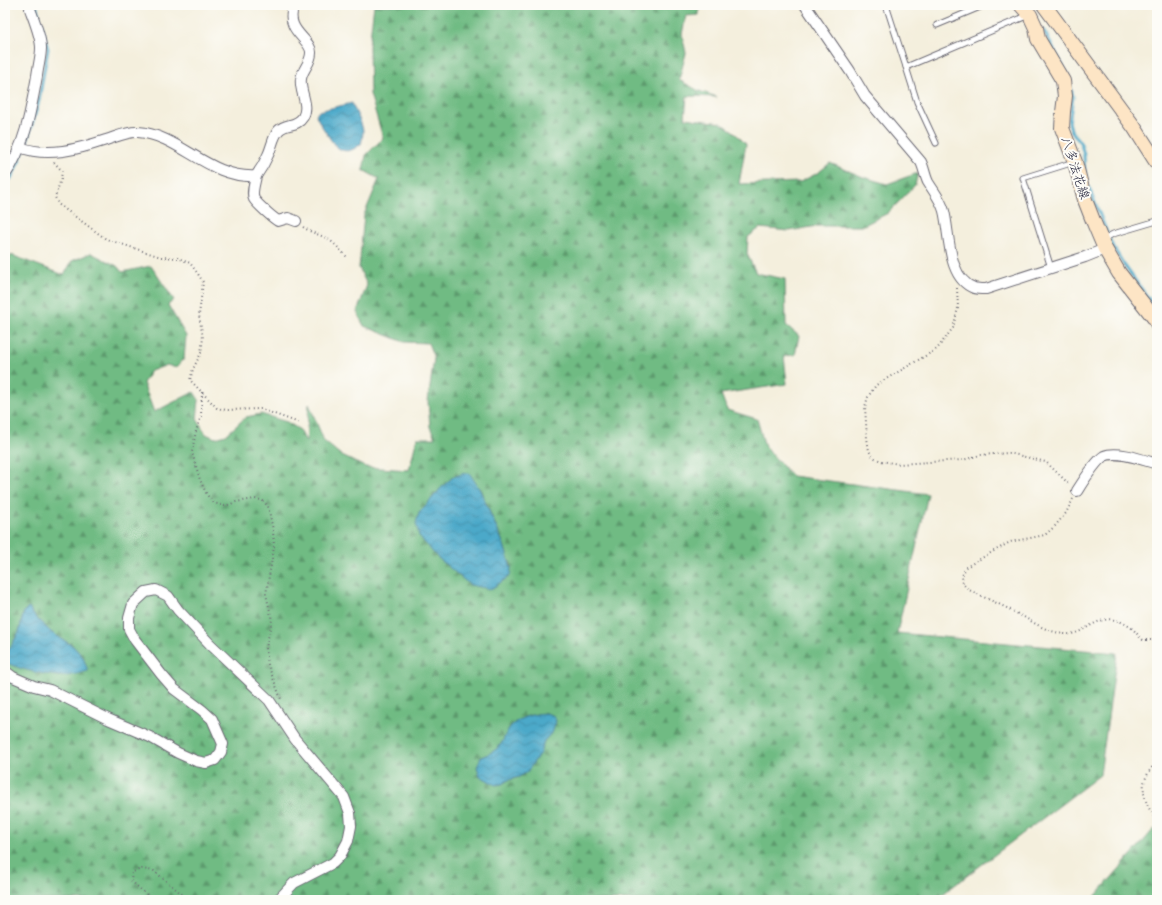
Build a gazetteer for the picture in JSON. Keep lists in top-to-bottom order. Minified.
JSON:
{"streets":{"main road":["八多法花線"]}}
